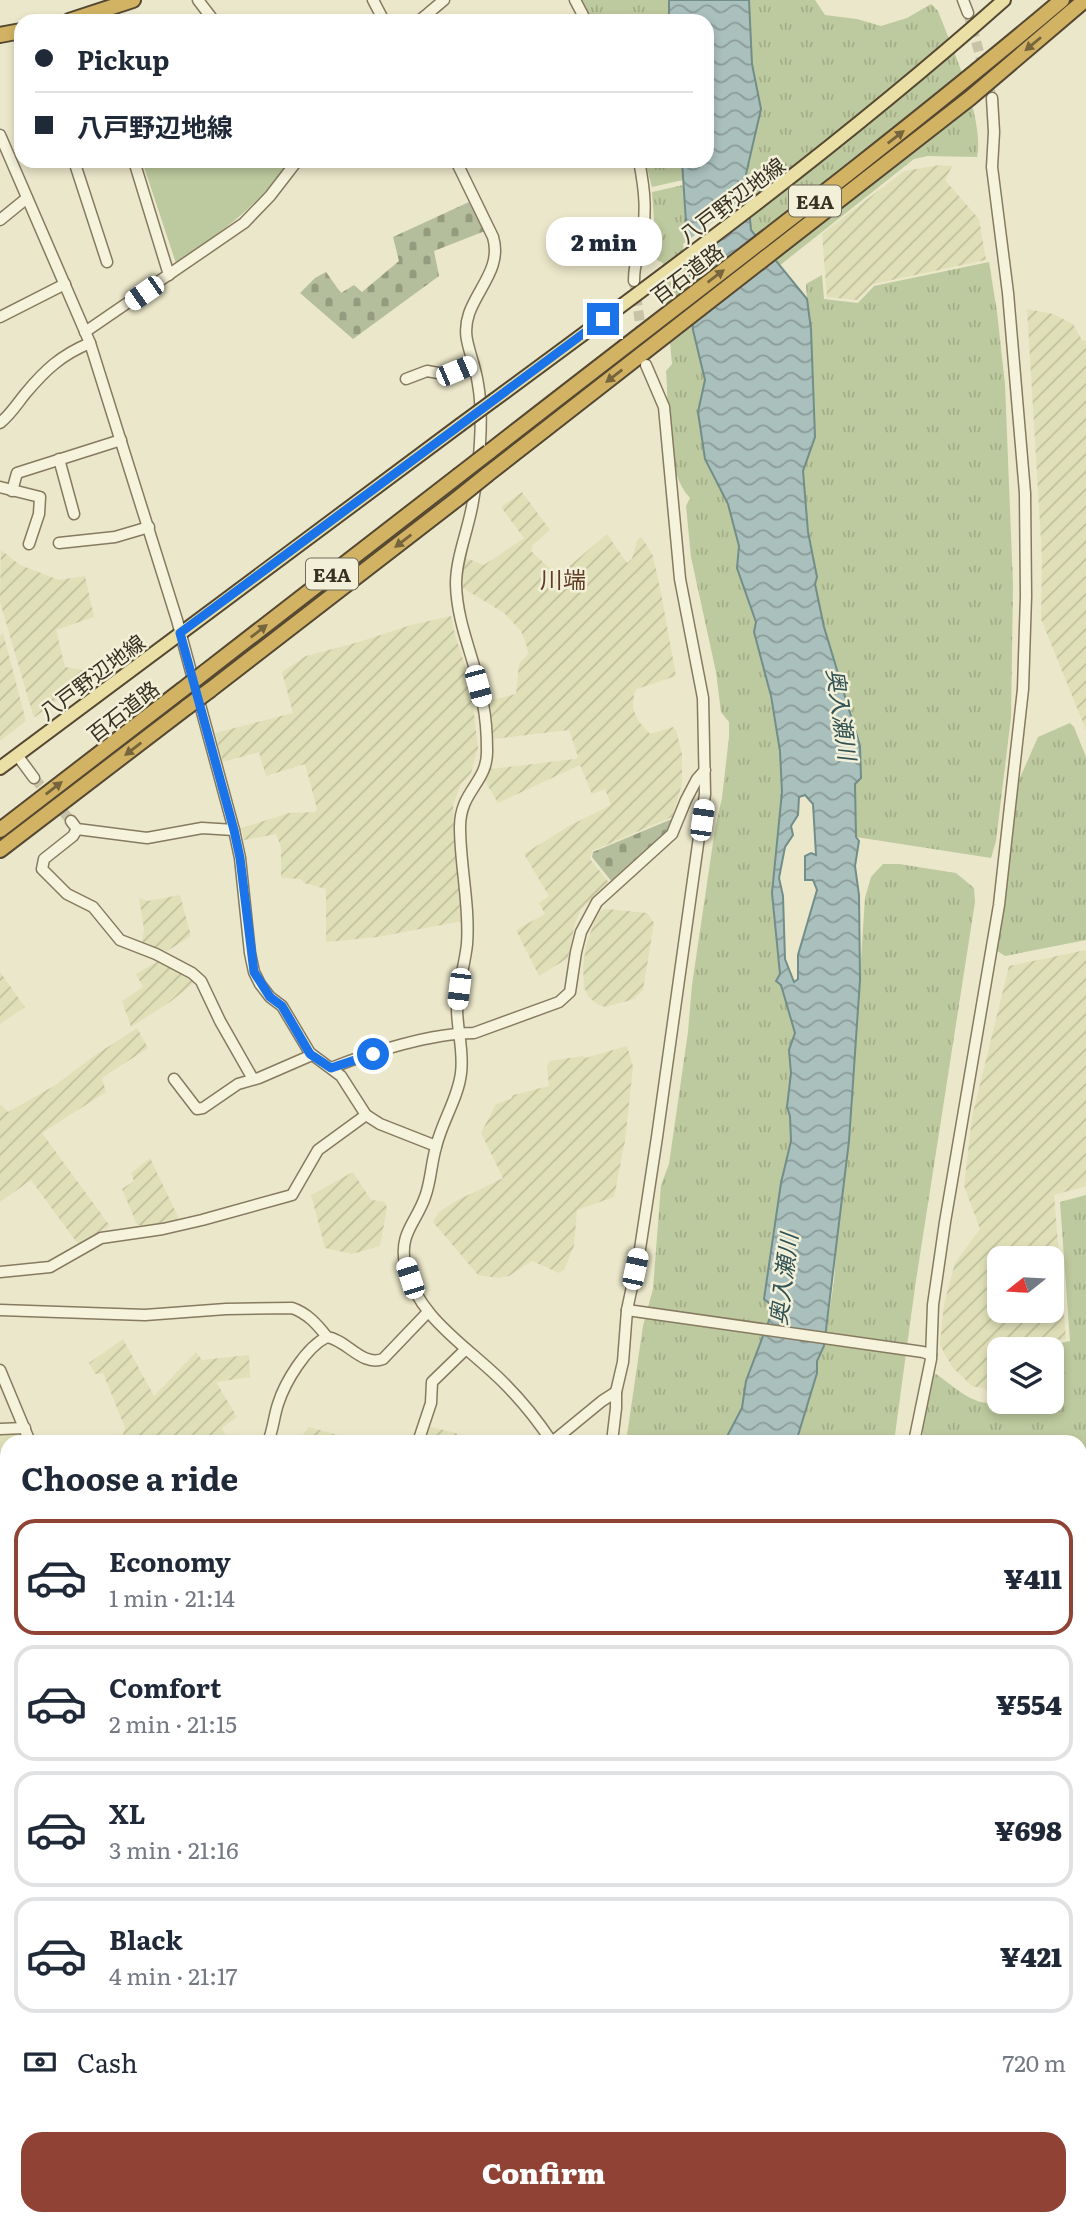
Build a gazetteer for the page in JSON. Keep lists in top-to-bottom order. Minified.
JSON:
{"streets":{"highway":["E4A","百石道路"],"main road":["八戸野辺地線"]},"districts":["川端"],"water":["奥入瀬川"],"north":"left","page":{"banner":["Pickup","八戸野辺地線"],"bubble":"2 min","heading":"Choose a ride","list":[{"name":"Economy","note":"1 min · 21:14","value":"¥411"},{"name":"Comfort","note":"2 min · 21:15","value":"¥554"},{"name":"XL","note":"3 min · 21:16","value":"¥698"},{"name":"Black","note":"4 min · 21:17","value":"¥421"}],"pay":["Cash","720 m"],"buttons":"Confirm"}}
